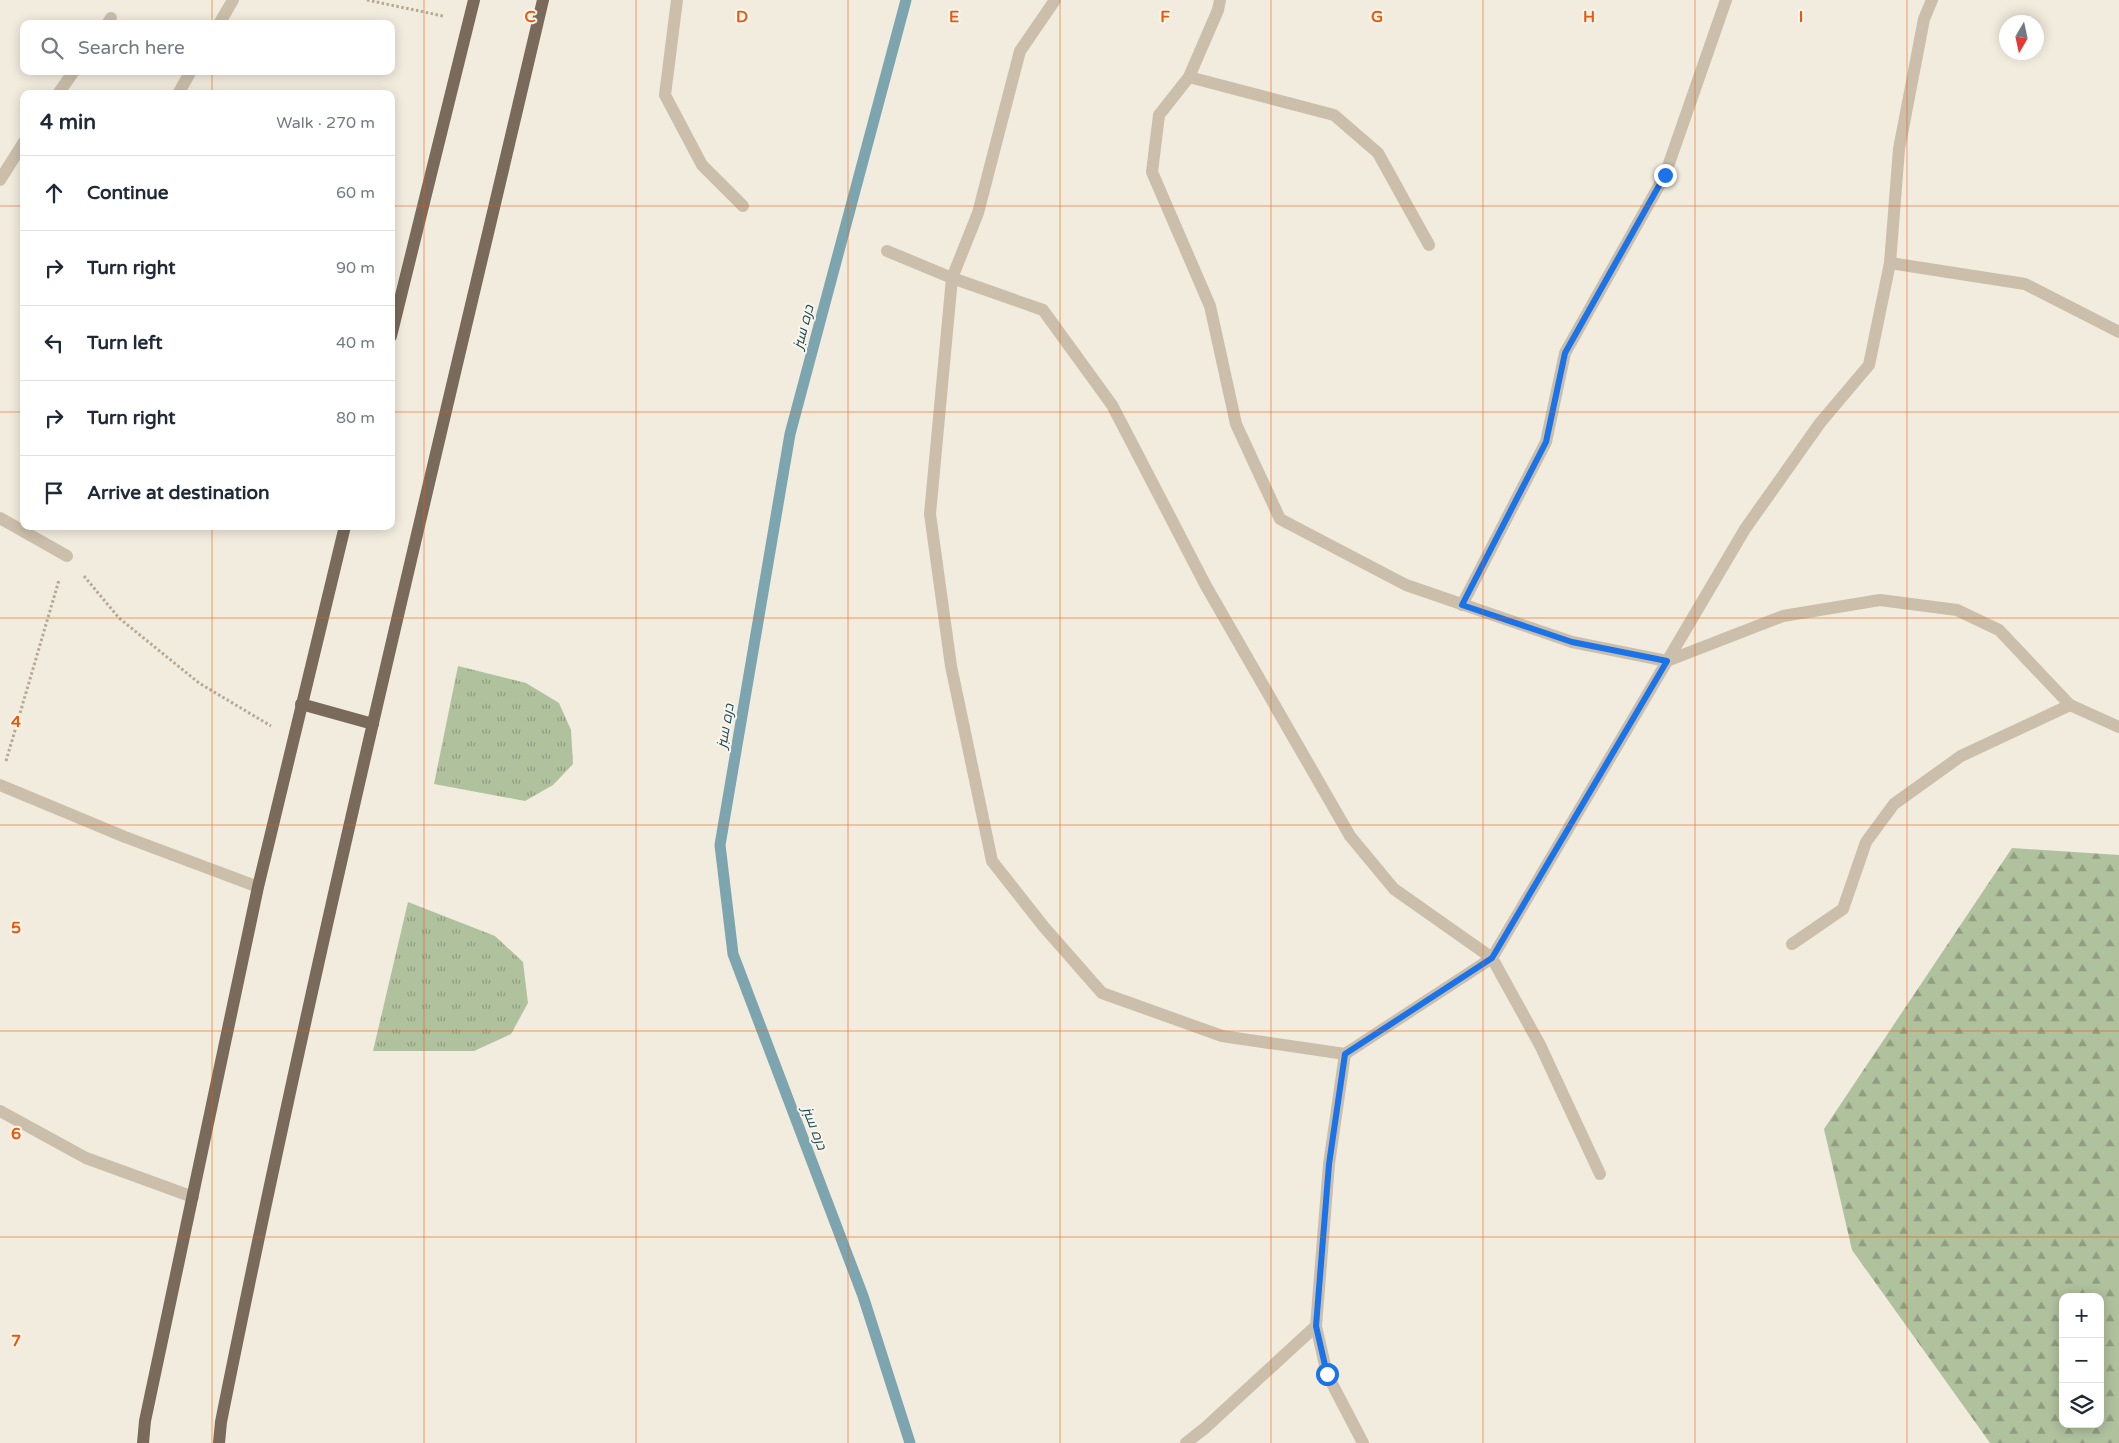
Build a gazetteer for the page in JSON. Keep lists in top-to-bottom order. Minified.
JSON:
{"water":["دره سبز"],"north":"bottom","page":{"search":"Search here","heading":["4 min","Walk · 270 m"],"list":[["Continue","60 m"],["Turn right","90 m"],["Turn left","40 m"],["Turn right","80 m"],"Arrive at destination"],"map_buttons":["+","−"]},"grid":{"columns":["C","D","E","F","G","H","I"],"rows":["4","5","6","7"]}}
